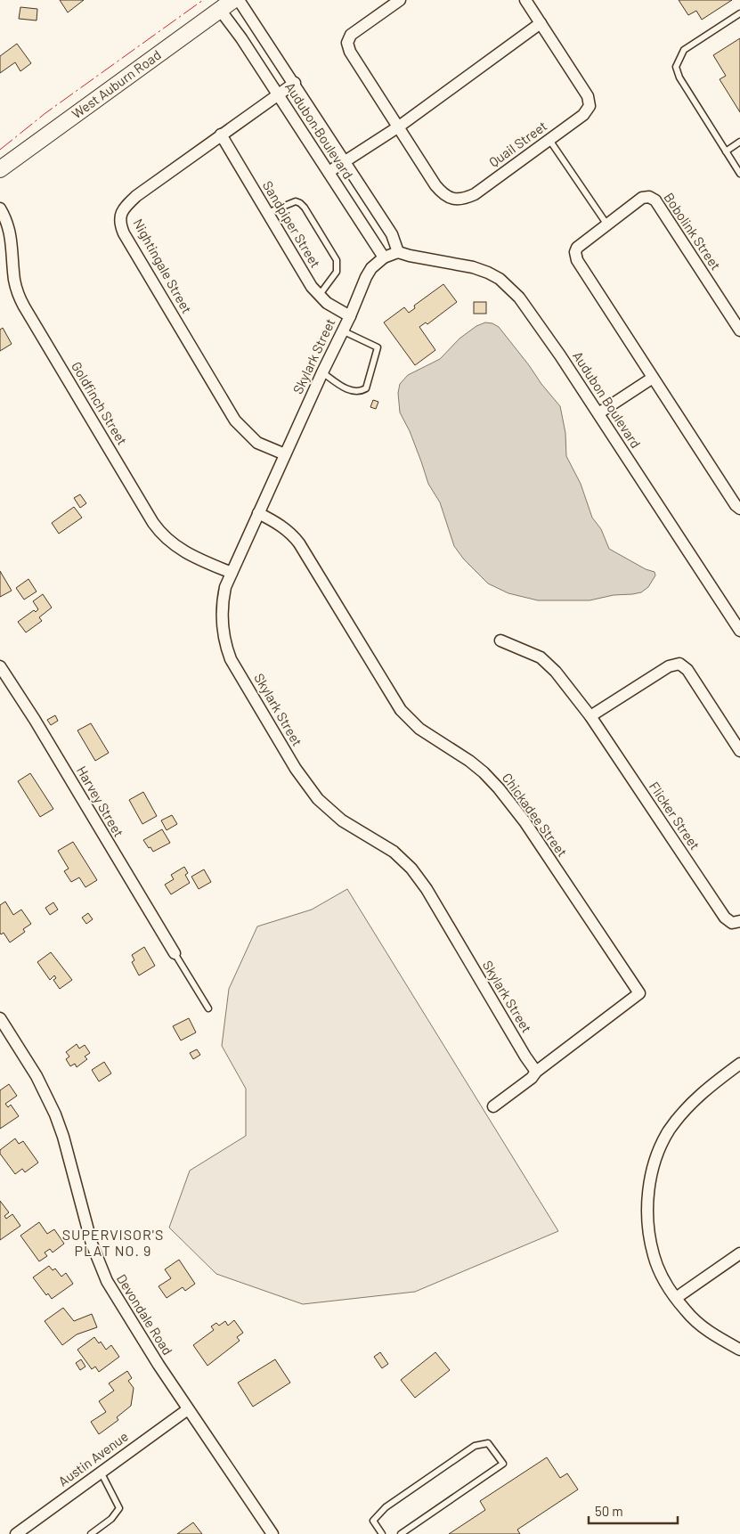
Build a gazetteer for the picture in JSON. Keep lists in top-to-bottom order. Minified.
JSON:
{"streets":{"main road":["West Auburn Road"],"street":["Audubon Boulevard","Quail Street","Sandpiper Street","Bobolink Street","Nightingale Street","Skylark Street","Goldfinch Street","Harvey Street","Chickadee Street","Flicker Street","Devondale Road","Austin Avenue"]},"crossings":[["West Auburn Road","Audubon Boulevard"],["Audubon Boulevard","Nightingale Street"],["Audubon Boulevard","Skylark Street"],["Sandpiper Street","Nightingale Street"],["Sandpiper Street","Skylark Street"],["Nightingale Street","Skylark Street"],["Skylark Street","Goldfinch Street"],["Skylark Street","Chickadee Street"],["Devondale Road","Austin Avenue"]],"districts":["SUPERVISOR'S PLAT NO. 9"],"scale_bar":"50 m"}
